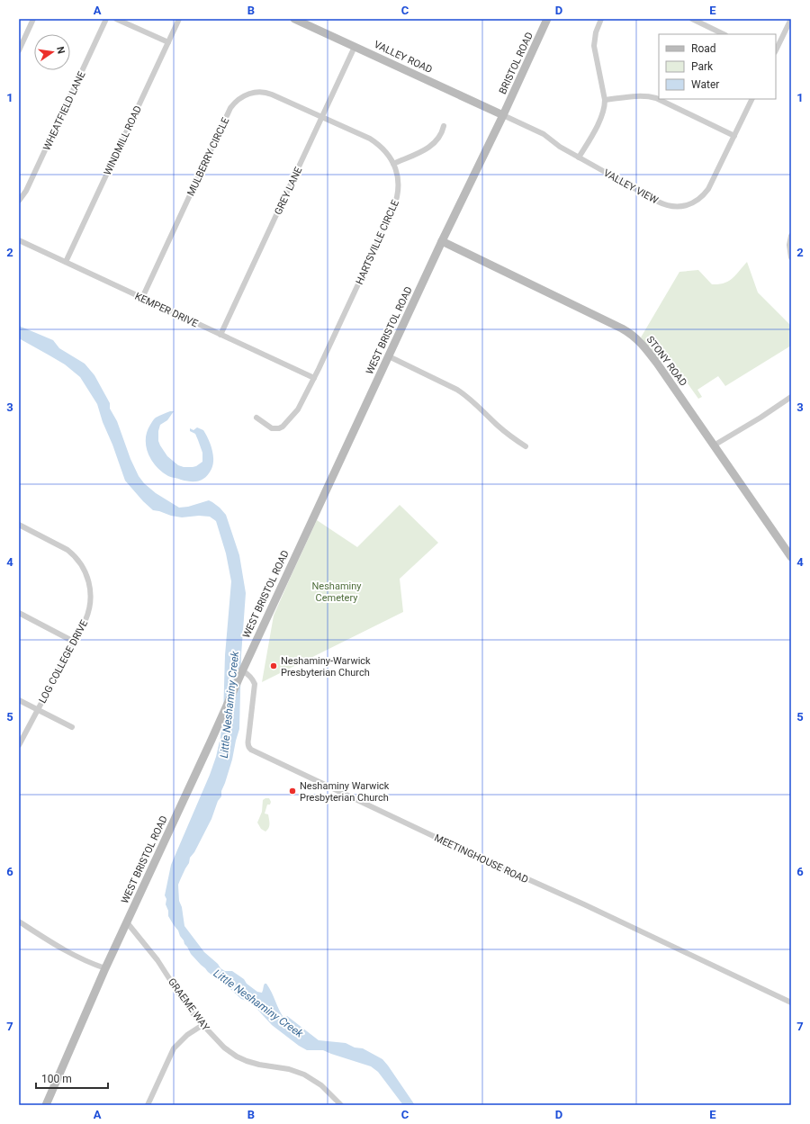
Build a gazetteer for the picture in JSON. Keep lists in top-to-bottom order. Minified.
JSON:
{"streets":{"main road":["VALLEY ROAD","BRISTOL ROAD","WEST BRISTOL ROAD","STONY ROAD"],"street":["WHEATFIELD LANE","WINDMILL ROAD","MULBERRY CIRCLE","VALLEY VIEW","GREY LANE","HARTSVILLE CIRCLE","KEMPER DRIVE","LOG COLLEGE DRIVE","MEETINGHOUSE ROAD","GRAEME WAY"]},"crossings":[["VALLEY ROAD","BRISTOL ROAD"],["VALLEY ROAD","VALLEY VIEW"],["VALLEY ROAD","GREY LANE"],["VALLEY ROAD","WEST BRISTOL ROAD"],["BRISTOL ROAD","VALLEY VIEW"],["BRISTOL ROAD","WEST BRISTOL ROAD"],["WINDMILL ROAD","KEMPER DRIVE"],["MULBERRY CIRCLE","GREY LANE"],["MULBERRY CIRCLE","HARTSVILLE CIRCLE"],["MULBERRY CIRCLE","KEMPER DRIVE"],["VALLEY VIEW","WEST BRISTOL ROAD"],["GREY LANE","HARTSVILLE CIRCLE"],["GREY LANE","KEMPER DRIVE"],["HARTSVILLE CIRCLE","KEMPER DRIVE"],["WEST BRISTOL ROAD","STONY ROAD"],["WEST BRISTOL ROAD","MEETINGHOUSE ROAD"],["WEST BRISTOL ROAD","GRAEME WAY"]],"water":["Little Neshaminy Creek"],"parks":["Neshaminy Cemetery"],"places":["Neshaminy-Warwick Presbyterian Church","Neshaminy Warwick Presbyterian Church"],"legend":["Road","Park","Water"],"scale_bar":"100 m","north":"right","grid":{"columns":["A","B","C","D","E"],"rows":["1","2","3","4","5","6","7"]}}
